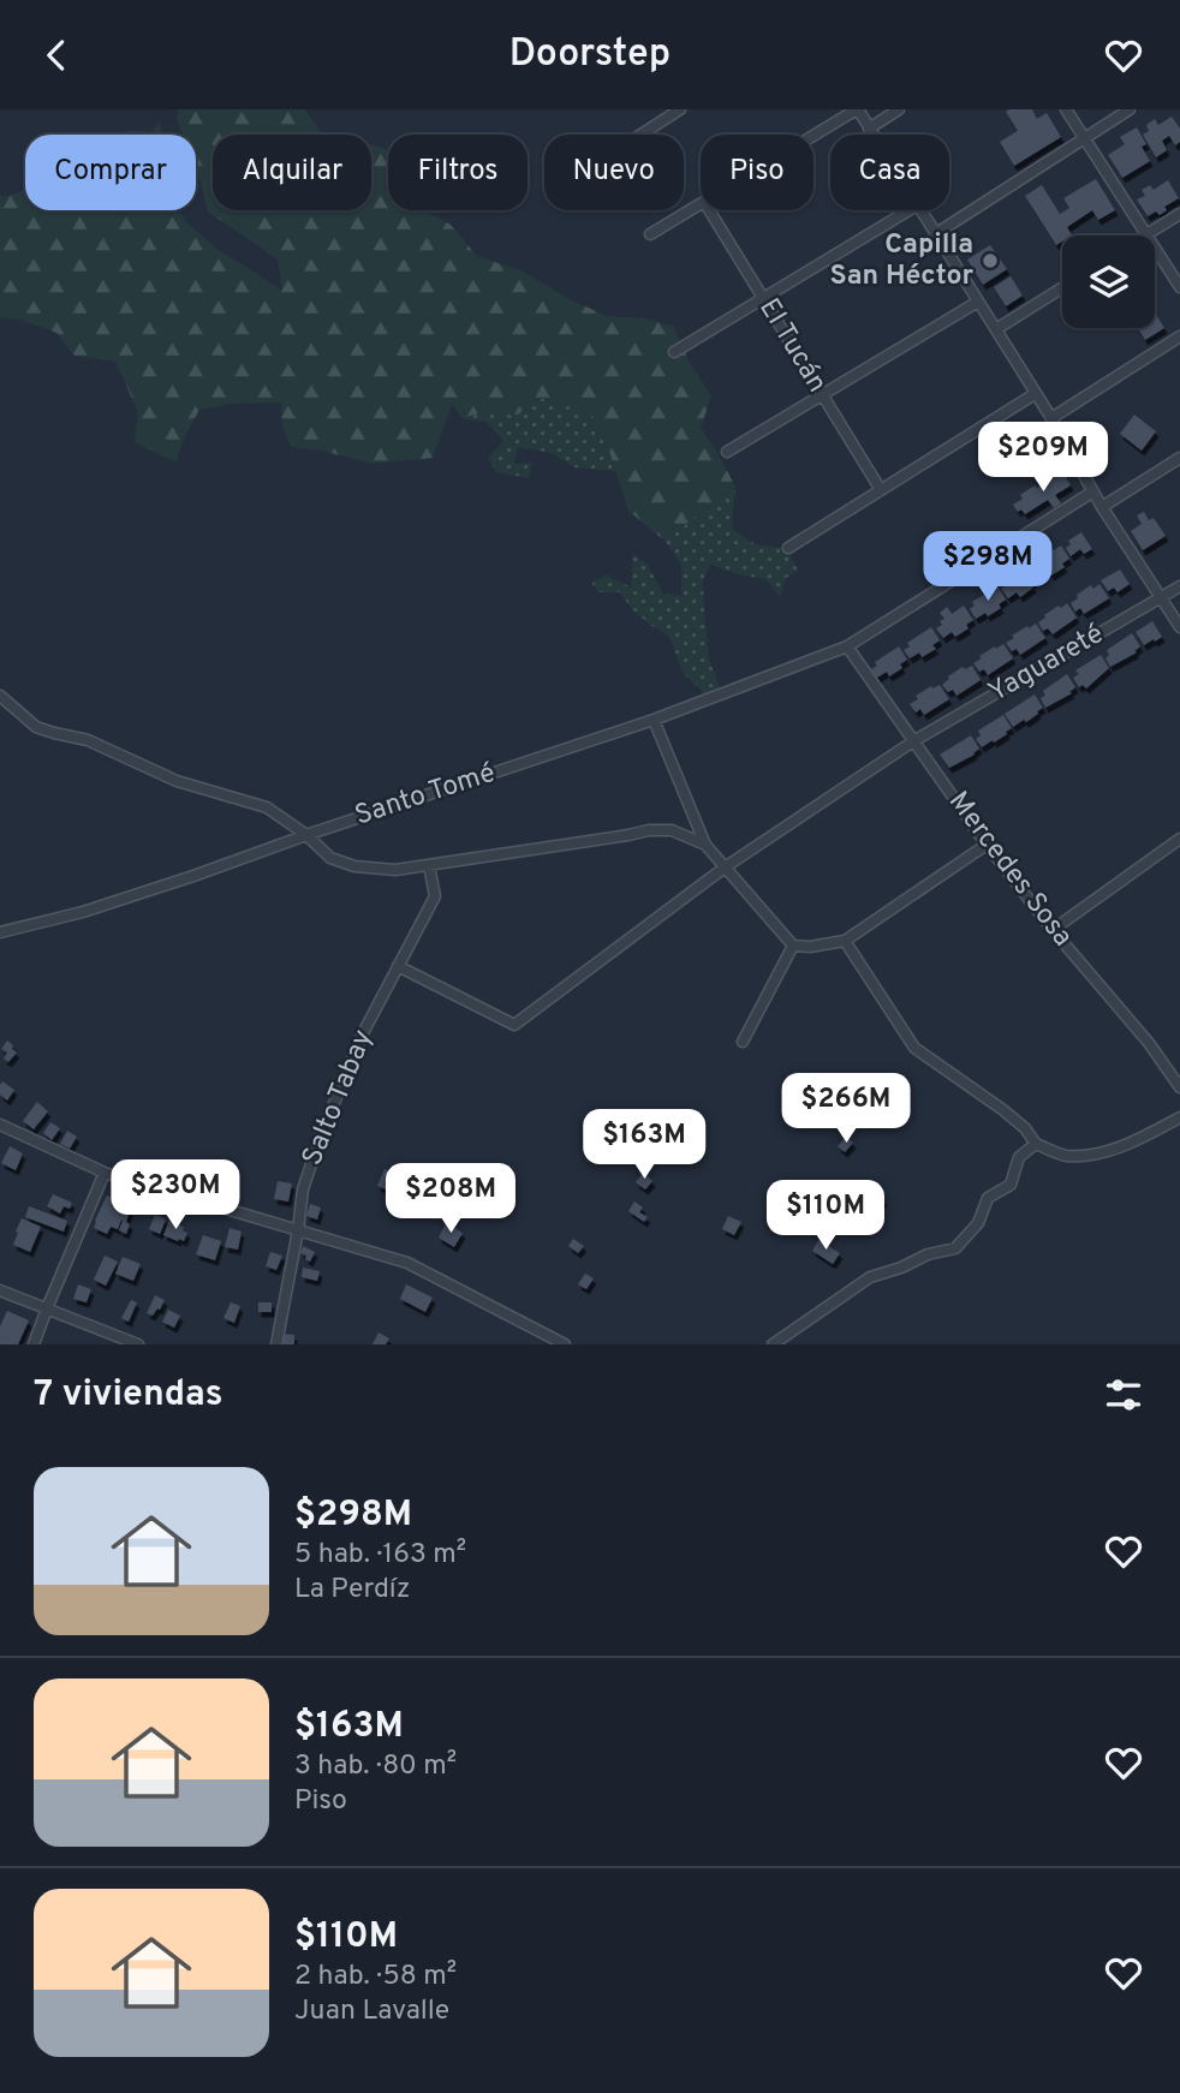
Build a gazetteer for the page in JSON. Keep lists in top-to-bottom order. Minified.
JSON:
{"streets":{"street":["El Tucán","Yaguareté","Santo Tomé","Mercedes Sosa","Salto Tabay"]},"crossings":[["Yaguareté","Mercedes Sosa"],["Yaguareté","Salto Tabay"],["Santo Tomé","Mercedes Sosa"]],"places":["Capilla San Héctor"],"page":{"header":"Doorstep","chip":["Comprar","Alquilar","Filtros","Nuevo","Piso","Casa"],"price":["$209M","$298M","$266M","$163M","$230M","$208M","$110M"],"heading":"7 viviendas","list":[{"name":"$298M","note":"5 hab. · 163 m² · La Perdíz"},{"name":"$163M","note":"3 hab. · 80 m² · Piso"},{"name":"$110M","note":"2 hab. · 58 m² · Juan Lavalle"}]}}
